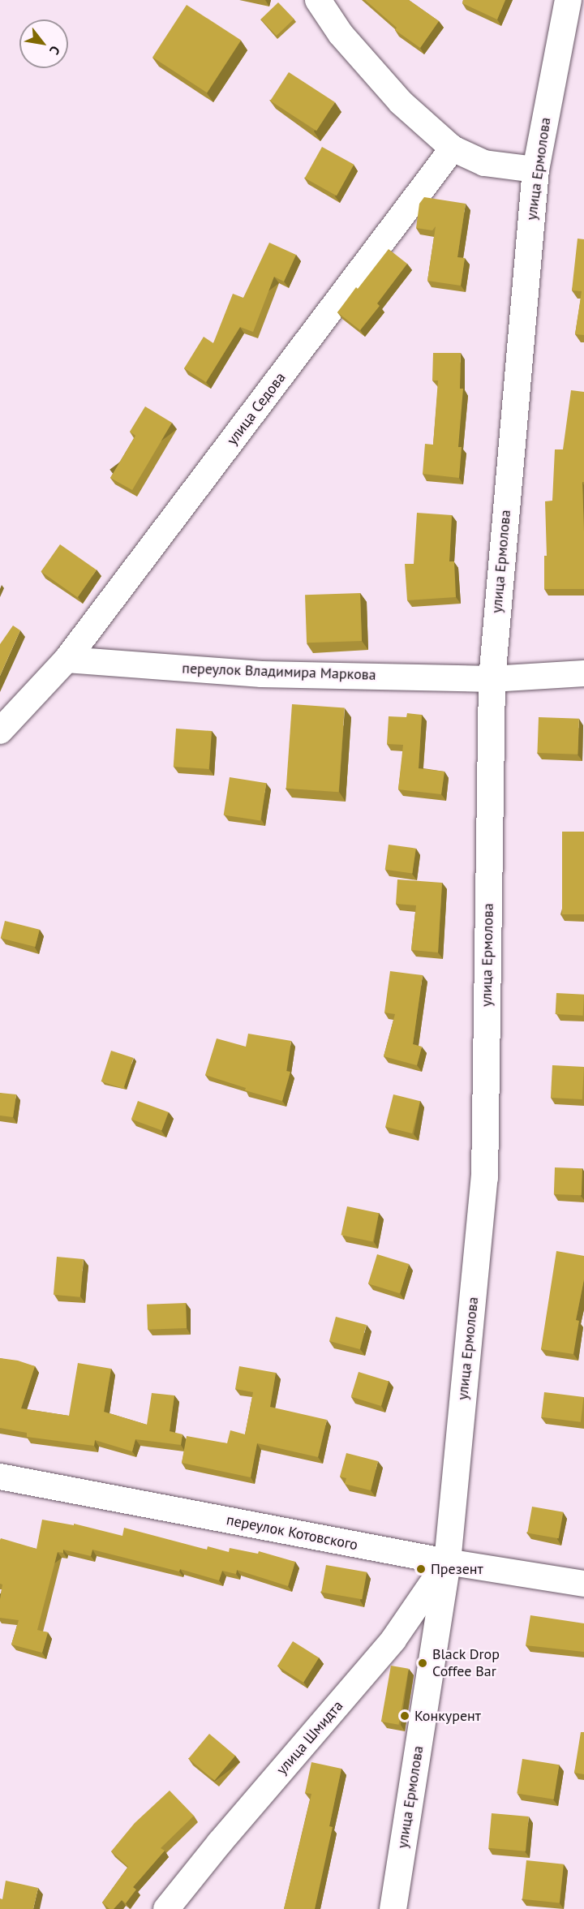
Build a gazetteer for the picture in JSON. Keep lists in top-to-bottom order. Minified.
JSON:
{"streets":{"street":["улица Ермолова","улица Седова","переулок Владимира Маркова","переулок Котовского","улица Шмидта"]},"crossings":[["улица Ермолова","переулок Владимира Маркова"],["улица Ермолова","переулок Котовского"],["улица Ермолова","улица Шмидта"],["улица Седова","переулок Владимира Маркова"],["переулок Котовского","улица Шмидта"]],"places":["Презент","Black Drop Coffee Bar","Конкурент"],"north":"bottom right"}
